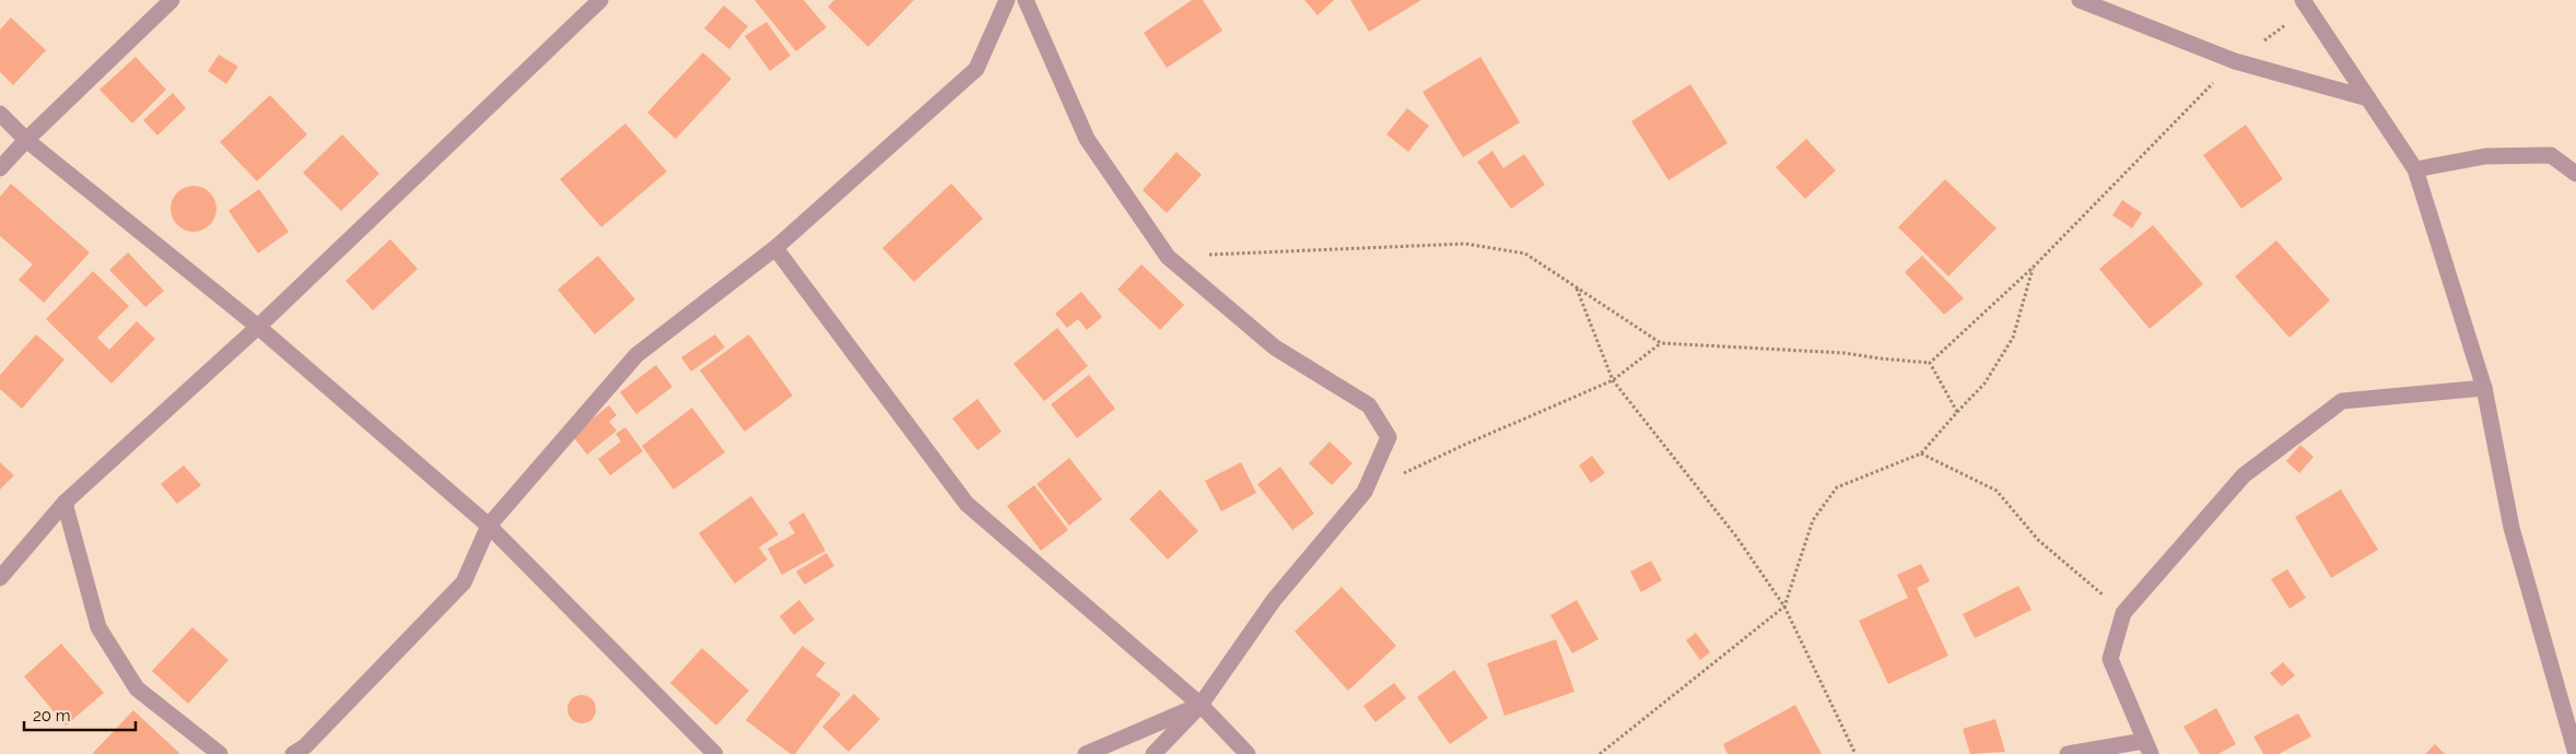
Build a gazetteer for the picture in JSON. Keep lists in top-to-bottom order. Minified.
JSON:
{"scale_bar":"20 m"}
